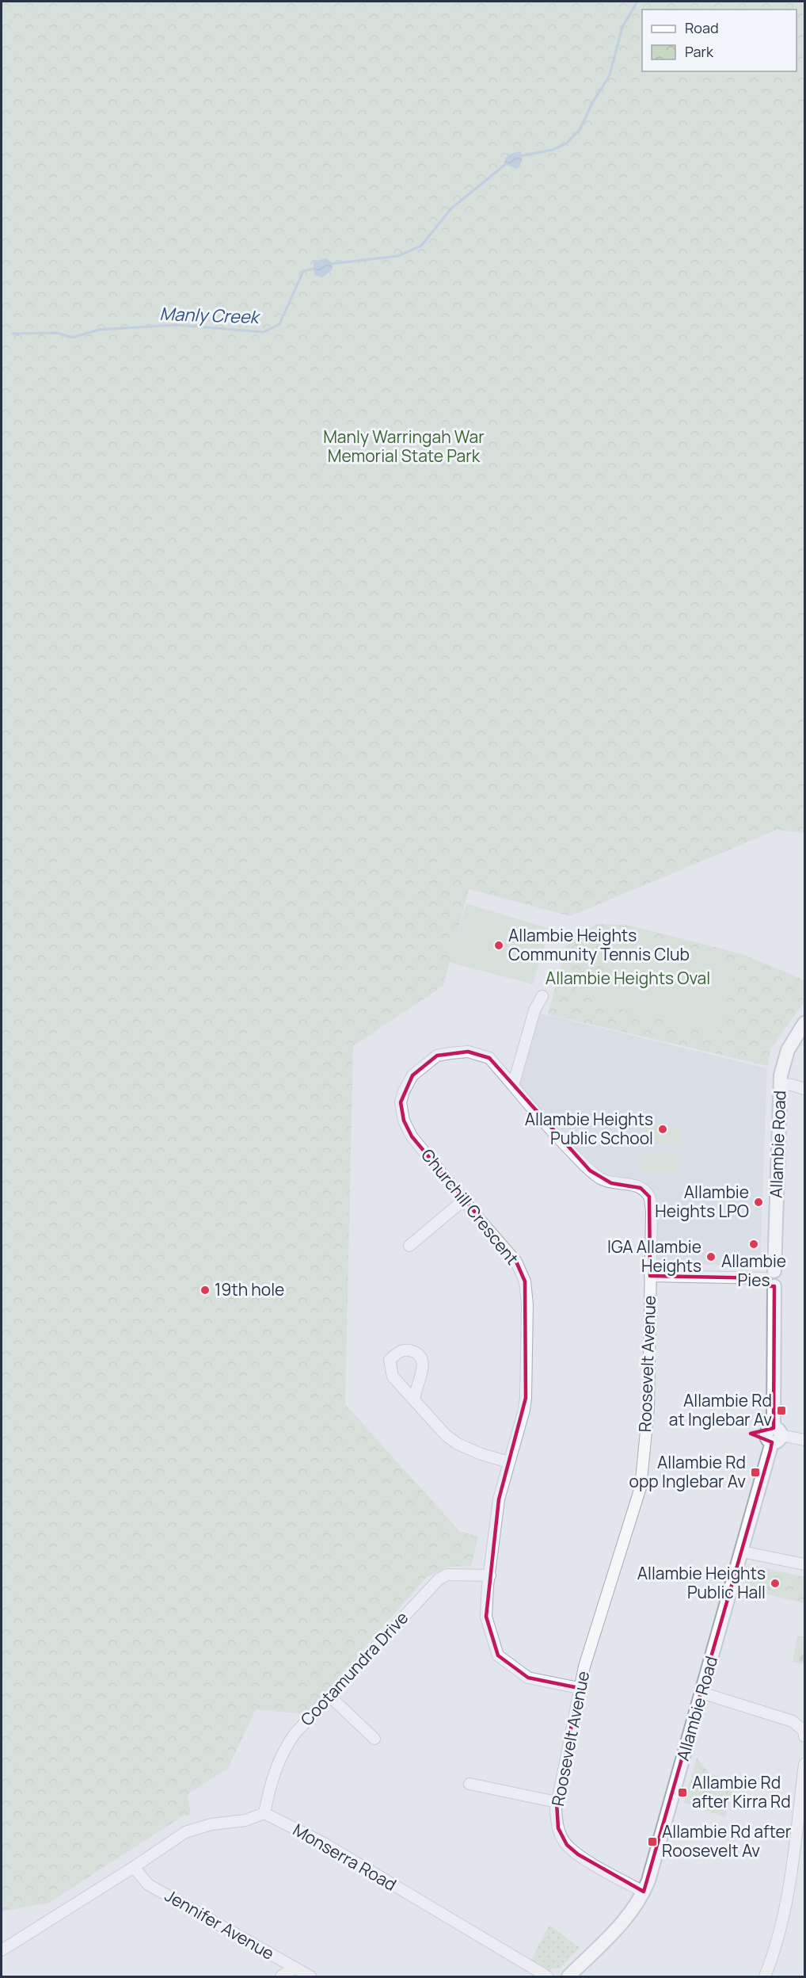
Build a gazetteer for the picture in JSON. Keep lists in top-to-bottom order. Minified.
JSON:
{"streets":{"main road":["Allambie Road"],"street":["Churchill Crescent","Roosevelt Avenue","Cootamundra Drive","Monserra Road","Jennifer Avenue"]},"crossings":[["Allambie Road","Roosevelt Avenue"],["Churchill Crescent","Roosevelt Avenue"],["Churchill Crescent","Cootamundra Drive"],["Cootamundra Drive","Monserra Road"]],"water":["Manly Creek"],"parks":["Manly Warringah War Memorial State Park","Allambie Heights Oval"],"places":{"other":["Allambie Heights Community Tennis Club","Allambie Heights Public School","Allambie Heights LPO","Allambie Pies","IGA Allambie Heights","19th hole","Allambie Heights Public Hall"],"transit":["Allambie Rd at Inglebar Av","Allambie Rd opp Inglebar Av","Allambie Rd after Kirra Rd","Allambie Rd after Roosevelt Av"]},"legend":["Road","Park"]}
